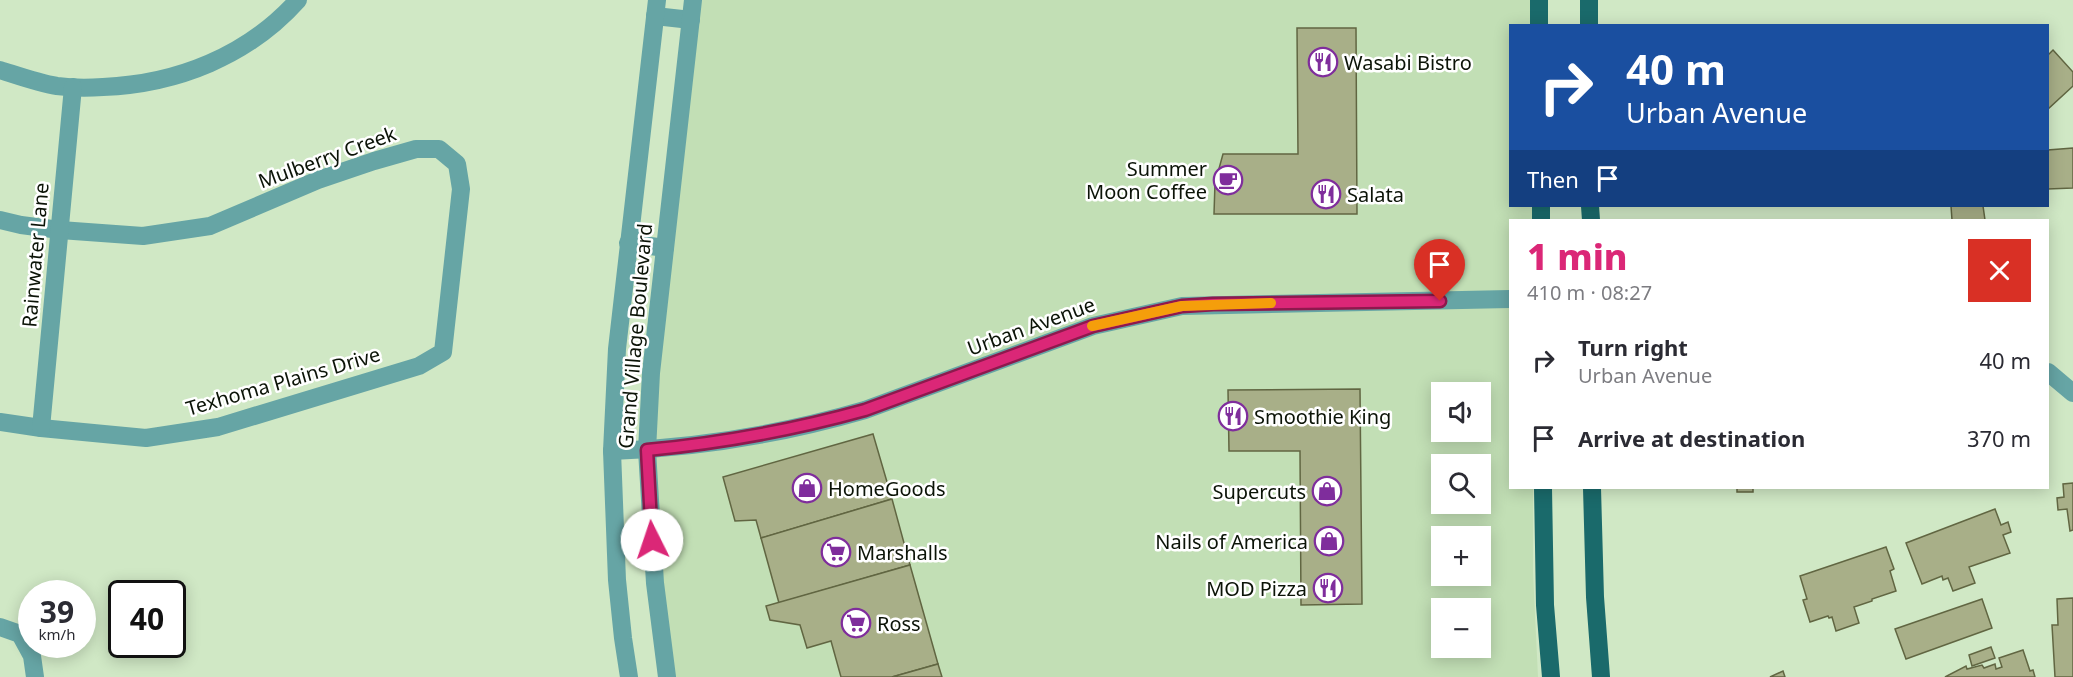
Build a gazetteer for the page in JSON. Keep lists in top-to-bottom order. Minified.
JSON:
{"streets":{"street":["Mulberry Creek","Rainwater Lane","Urban Avenue","Grand Village Boulevard","Texhoma Plains Drive"]},"crossings":[["Mulberry Creek","Rainwater Lane"],["Mulberry Creek","Texhoma Plains Drive"],["Rainwater Lane","Texhoma Plains Drive"],["Urban Avenue","Grand Village Boulevard"]],"places":{"restaurant":["Wasabi Bistro","Salata","Smoothie King","MOD Pizza"],"cafe":["Summer Moon Coffee"],"shop":["HomeGoods","Supercuts","Nails of America"],"supermarket":["Marshalls","Ross"]},"page":{"turn":["40 m","Urban Avenue"],"then":"Then","heading":["1 min","410 m · 08:27"],"list":[{"name":"Turn right","note":"Urban Avenue","value":"40 m"},{"name":"Arrive at destination","value":"370 m"}],"map_buttons":["+","−"],"speed":"39 km/h","limit":"40"}}
